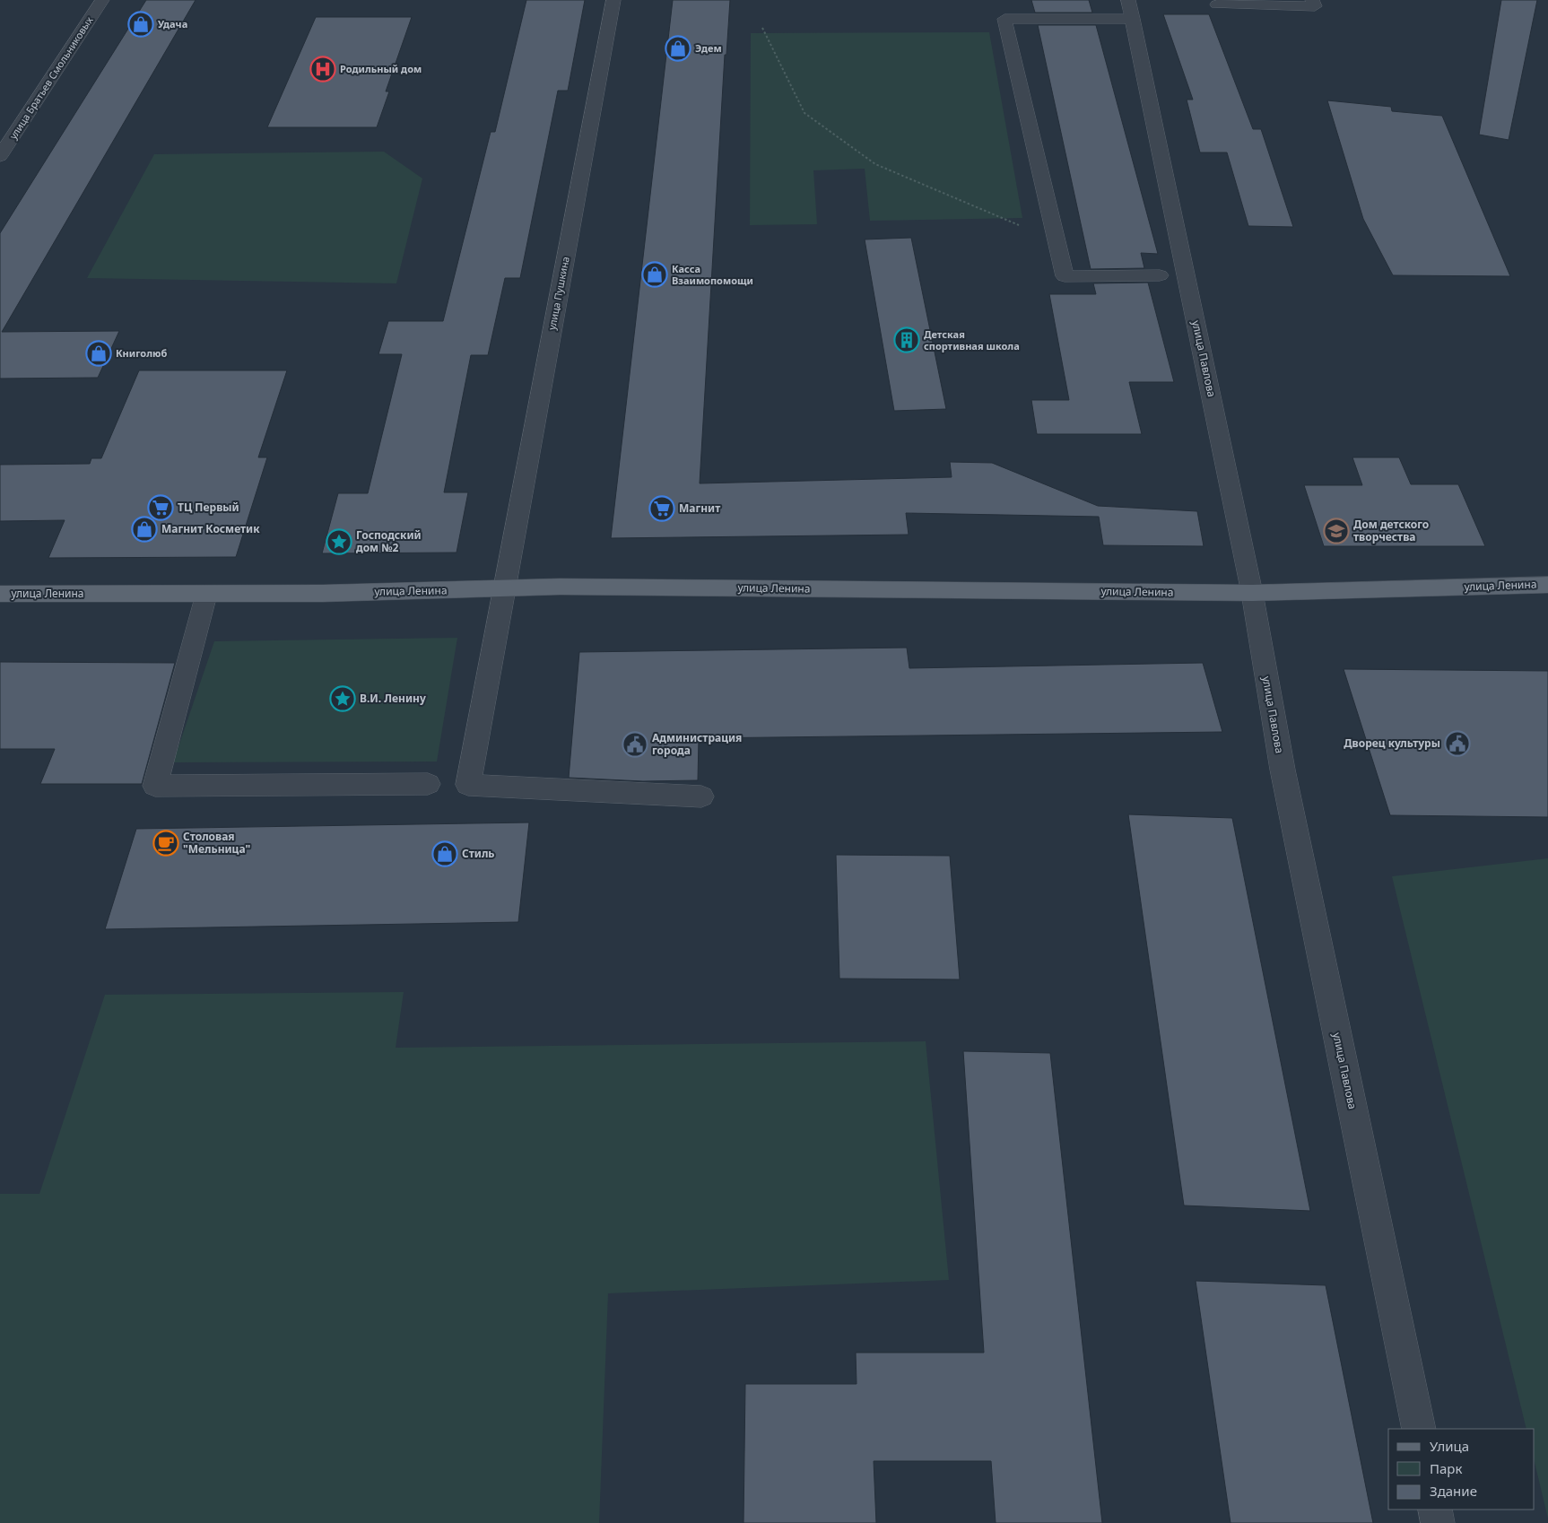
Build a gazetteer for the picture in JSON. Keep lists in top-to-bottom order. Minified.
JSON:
{"streets":{"main road":["улица Ленина"],"street":["улица Братьев Смольниковых","улица Пушкина","улица Павлова"]},"crossings":[["улица Пушкина","улица Ленина"],["улица Павлова","улица Ленина"]],"places":{"shop":["Удача","Эдем","Касса Взаимопомощи","Книголюб","Магнит Косметик","Стиль"],"hospital":["Родильный дом"],"building":["Детская спортивная школа"],"supermarket":["ТЦ Первый","Магнит"],"school or university":["Дом детского творчества"],"place":["Господский дом №2","В.И. Ленину"],"public building":["Дворец культуры","Администрация города"],"cafe":["Столовая \"Мельница\""]},"legend":["Улица","Парк","Здание"]}
